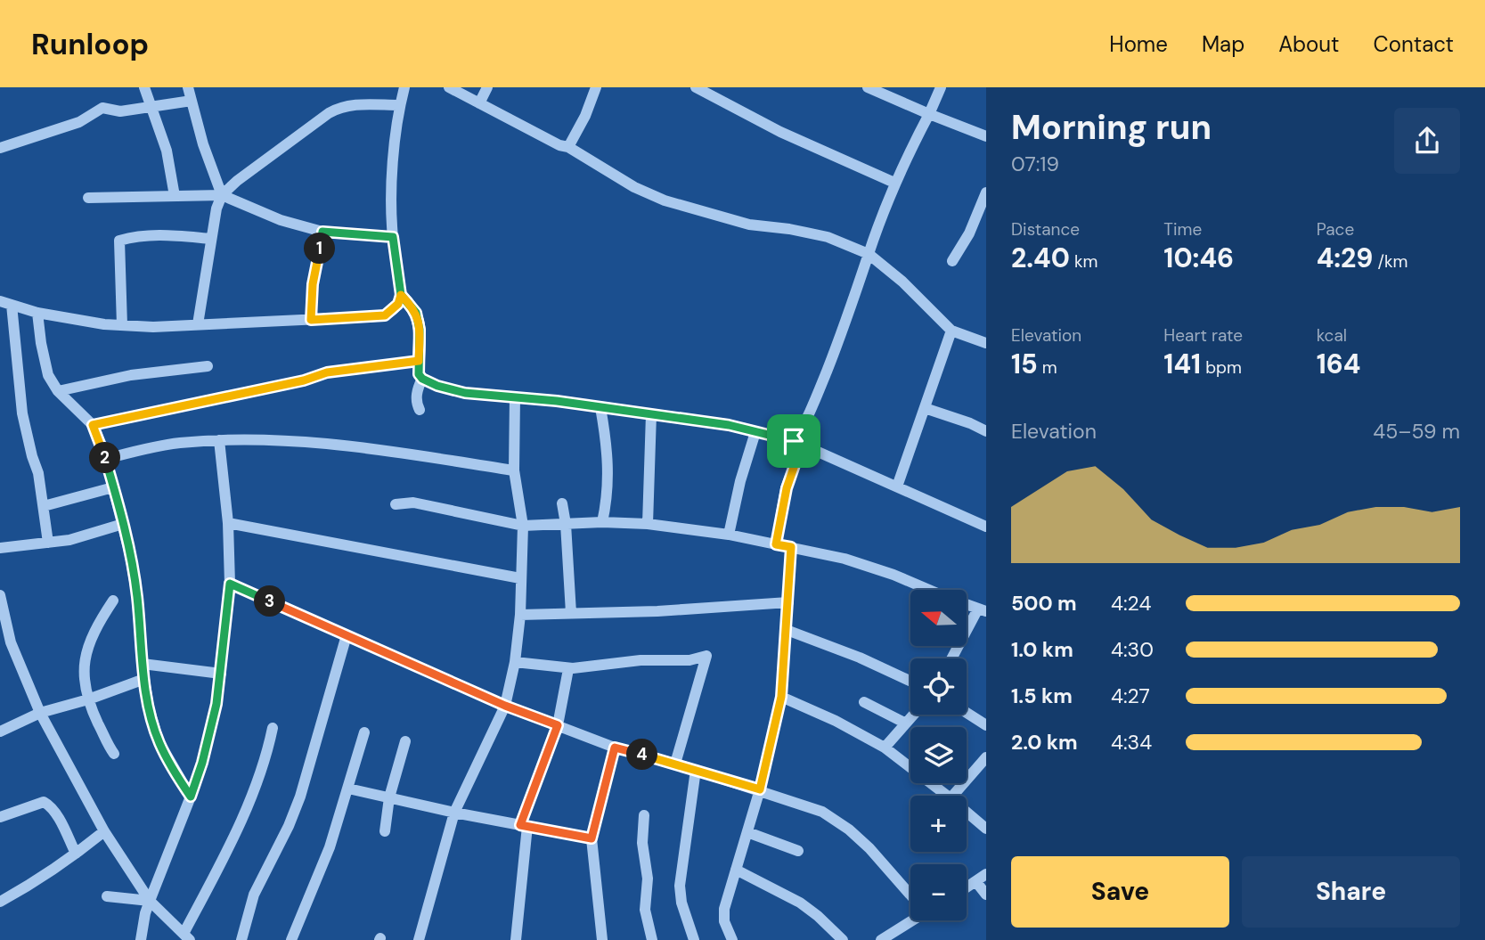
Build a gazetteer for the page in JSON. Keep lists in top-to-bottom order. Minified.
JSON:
{"north":"left","page":{"header":"Runloop","nav":["Home","Map","About","Contact"],"heading":["Morning run","07:19"],"stats":[["Distance","2.40 km"],["Time","10:46"],["Pace","4:29 /km"],["Elevation","15 m"],["Heart rate","141 bpm"],["kcal","164"]],"pins":["1","2","3","4"],"chart":["Elevation","45–59 m"],"list":[{"name":"500 m","note":"4:24"},{"name":"1.0 km","note":"4:30"},{"name":"1.5 km","note":"4:27"},{"name":"2.0 km","note":"4:34"}],"map_buttons":["+","−"],"buttons":["Save","Share"]}}
